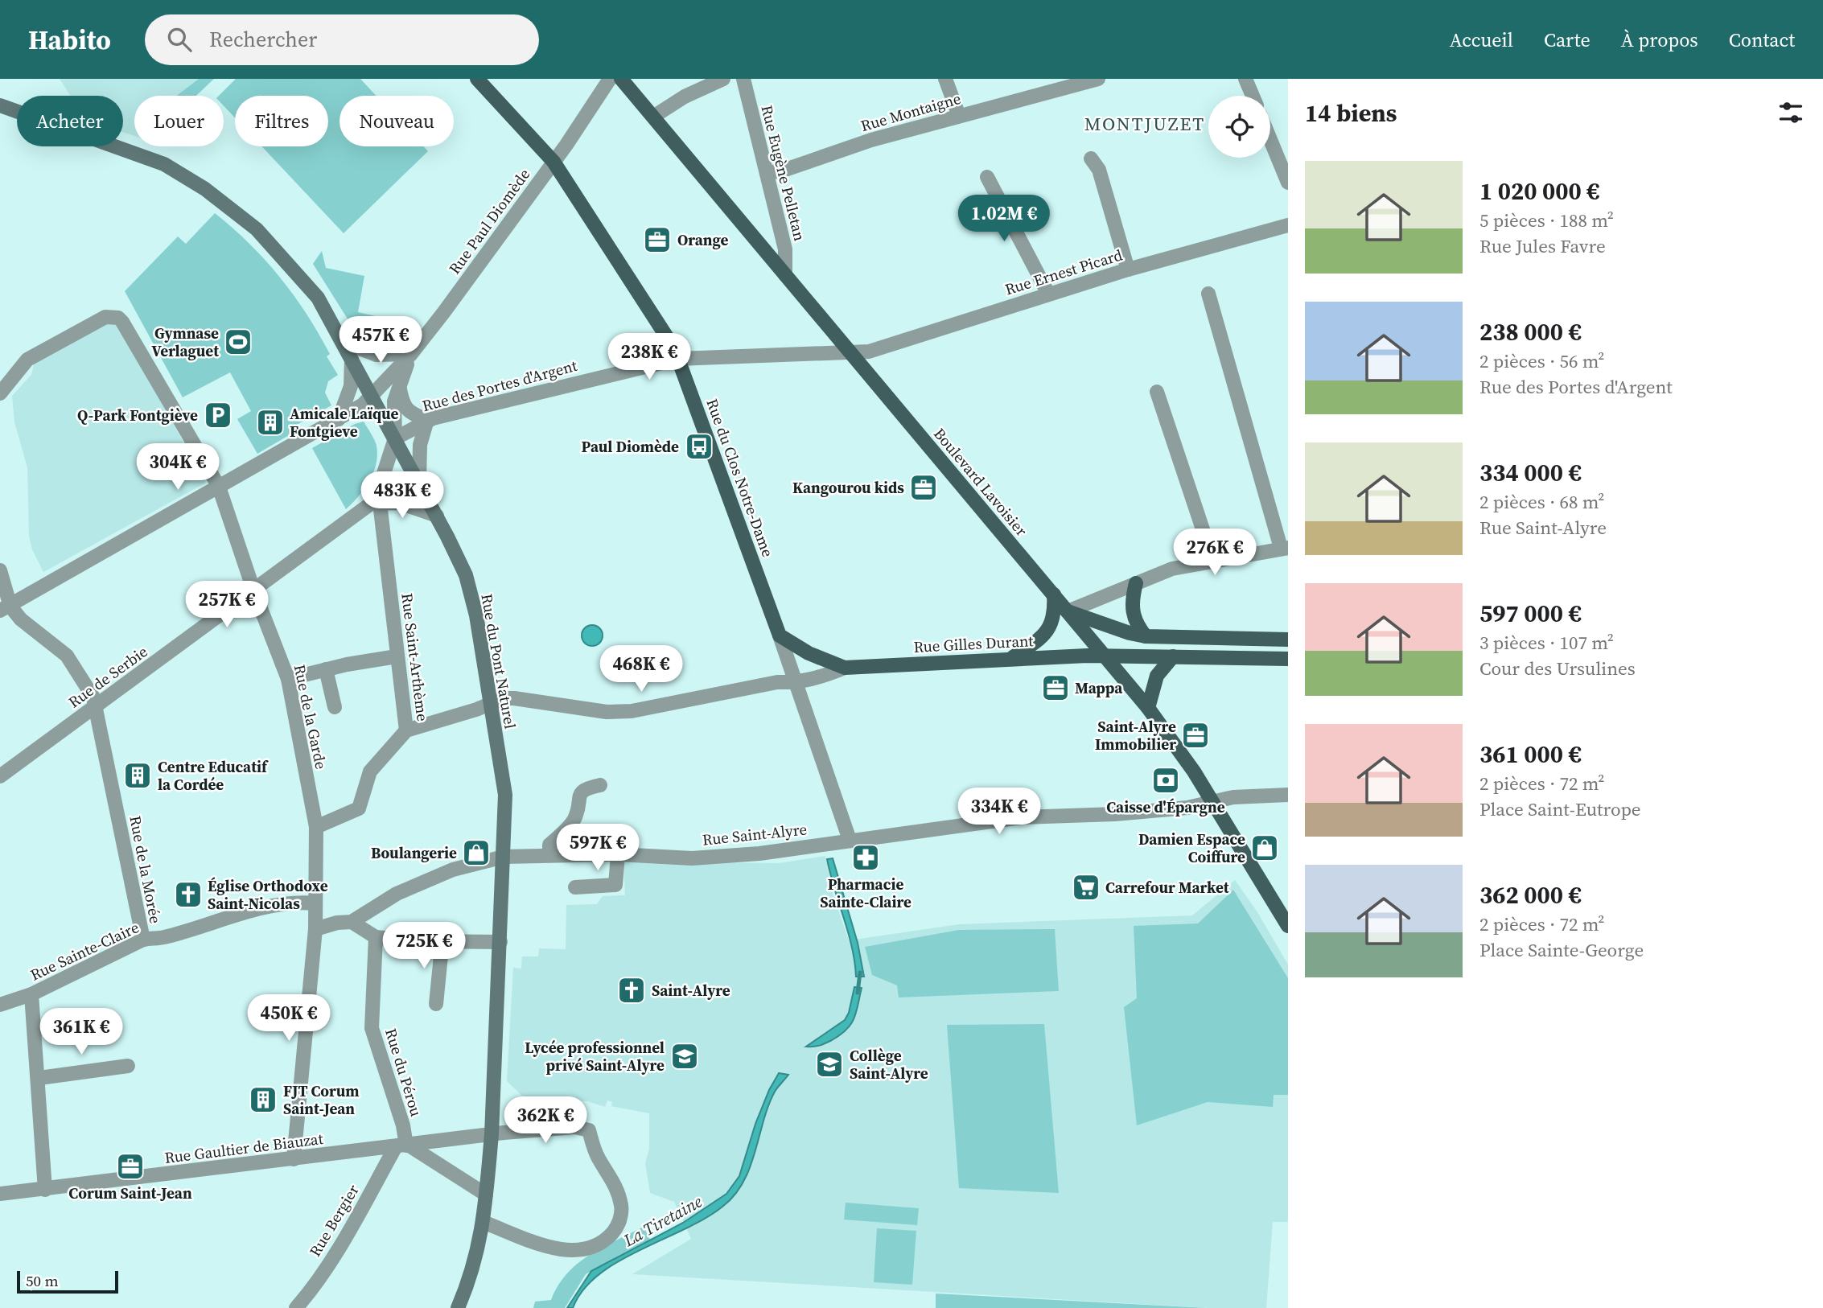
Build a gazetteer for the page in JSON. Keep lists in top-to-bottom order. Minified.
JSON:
{"streets":{"main road":["Rue du Clos Notre-Dame","Boulevard Lavoisier","Rue Gilles Durant"],"street":["Rue Montaigne","Rue Eugène Pelletan","Rue Paul Diomède","Rue Ernest Picard","Rue des Portes d'Argent","Rue Saint-Arthème","Rue du Pont Naturel","Rue de Serbie","Rue de la Garde","Rue Saint-Alyre","Rue de la Morée","Rue Sainte-Claire","Rue du Pérou","Rue Gaultier de Biauzat","Rue Bergier"]},"crossings":[["Rue Montaigne","Rue Eugène Pelletan"],["Rue Eugène Pelletan","Boulevard Lavoisier"],["Rue Paul Diomède","Rue des Portes d'Argent"],["Rue Paul Diomède","Rue du Clos Notre-Dame"],["Rue Paul Diomède","Rue du Pont Naturel"],["Rue Paul Diomède","Rue de la Garde"],["Rue Paul Diomède","Rue de la Morée"],["Rue Ernest Picard","Rue des Portes d'Argent"],["Rue Ernest Picard","Boulevard Lavoisier"],["Rue des Portes d'Argent","Rue du Clos Notre-Dame"],["Rue des Portes d'Argent","Boulevard Lavoisier"],["Rue des Portes d'Argent","Rue du Pont Naturel"],["Rue du Clos Notre-Dame","Rue Gilles Durant"],["Rue du Clos Notre-Dame","Rue Saint-Arthème"],["Rue du Clos Notre-Dame","Rue Saint-Alyre"],["Boulevard Lavoisier","Rue Gilles Durant"],["Boulevard Lavoisier","Rue Saint-Alyre"],["Rue Gilles Durant","Rue Saint-Arthème"],["Rue Saint-Arthème","Rue du Pont Naturel"],["Rue Saint-Arthème","Rue de Serbie"],["Rue du Pont Naturel","Rue Saint-Alyre"],["Rue du Pont Naturel","Rue Gaultier de Biauzat"],["Rue de Serbie","Rue de la Garde"],["Rue de Serbie","Rue de la Morée"],["Rue de la Garde","Rue Saint-Alyre"],["Rue de la Garde","Rue Sainte-Claire"],["Rue de la Garde","Rue Gaultier de Biauzat"],["Rue de la Morée","Rue Sainte-Claire"],["Rue du Pérou","Rue Gaultier de Biauzat"],["Rue du Pérou","Rue Bergier"],["Rue Gaultier de Biauzat","Rue Bergier"]],"districts":["MONTJUZET"],"water":["La Tiretaine"],"places":{"office":["Orange","Kangourou kids","Mappa","Saint-Alyre Immobilier","Corum Saint-Jean"],"sports":["Gymnase Verlaguet"],"parking":["Q-Park Fontgiève"],"building":["Amicale Laïque Fontgieve","Centre Educatif la Cordée","FJT Corum Saint-Jean"],"bus stop":["Paul Diomède"],"bank":["Caisse d'Épargne"],"shop":["Damien Espace Coiffure","Boulangerie"],"pharmacy":["Pharmacie Sainte-Claire"],"supermarket":["Carrefour Market"],"church":["Église Orthodoxe Saint-Nicolas","Saint-Alyre"],"school or university":["Lycée professionnel privé Saint-Alyre","Collège Saint-Alyre"]},"scale_bar":"50 m","page":{"header":"Habito","search":"Rechercher","nav":["Accueil","Carte","À propos","Contact"],"heading":"14 biens","chip":["Acheter","Louer","Filtres","Nouveau"],"list":[{"name":"1 020 000 €","note":"5 pièces · 188 m² · Rue Jules Favre"},{"name":"238 000 €","note":"2 pièces · 56 m² · Rue des Portes d'Argent"},{"name":"334 000 €","note":"2 pièces · 68 m² · Rue Saint-Alyre"},{"name":"597 000 €","note":"3 pièces · 107 m² · Cour des Ursulines"},{"name":"361 000 €","note":"2 pièces · 72 m² · Place Saint-Eutrope"},{"name":"362 000 €","note":"2 pièces · 72 m² · Place Sainte-George"}],"price":["1.02M €","457K €","238K €","304K €","483K €","276K €","257K €","468K €","334K €","597K €","725K €","450K €","361K €","362K €"],"scale":"50 m"}}
